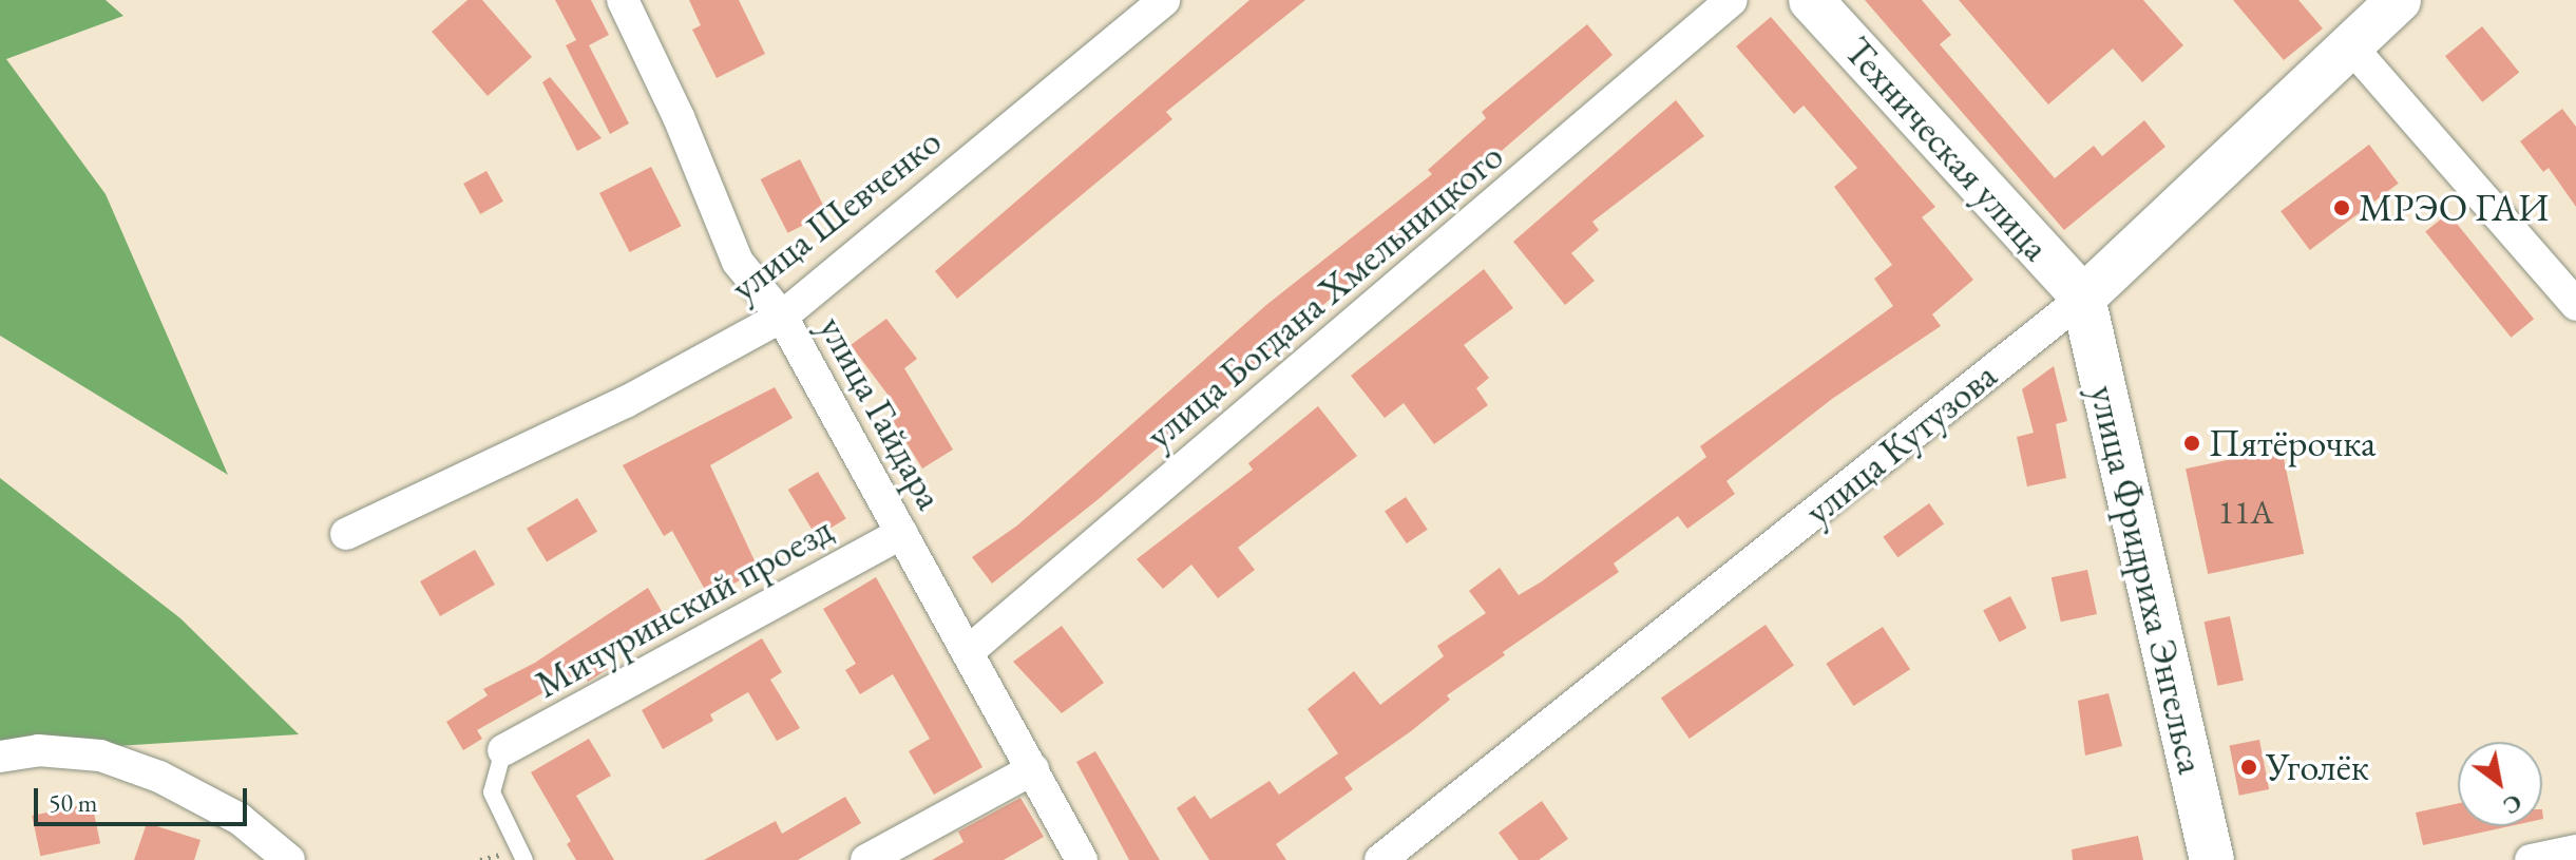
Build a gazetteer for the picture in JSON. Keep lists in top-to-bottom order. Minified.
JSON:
{"streets":{"main road":["Техническая улица","улица Кутузова","улица Фридриха Энгельса"],"street":["улица Шевченко","улица Богдана Хмельницкого","улица Гайдара","Мичуринский проезд"]},"crossings":[["Техническая улица","улица Кутузова"],["Техническая улица","улица Фридриха Энгельса"],["улица Шевченко","улица Гайдара"],["улица Богдана Хмельницкого","улица Гайдара"],["улица Гайдара","Мичуринский проезд"],["улица Кутузова","улица Фридриха Энгельса"]],"places":["МРЭО ГАИ","Пятёрочка","Уголёк"],"house_numbers":["11А"],"scale_bar":"50 m","north":"bottom right"}
